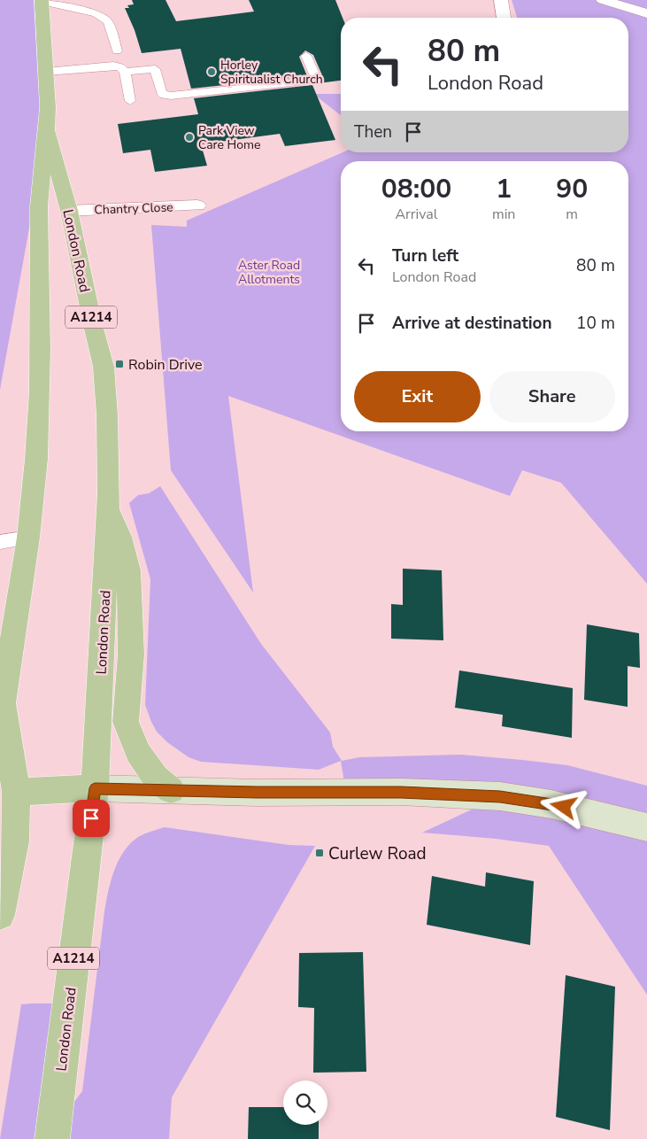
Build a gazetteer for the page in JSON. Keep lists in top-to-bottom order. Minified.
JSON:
{"streets":{"main road":["London Road","A1214"],"street":["Chantry Close"]},"crossings":[["Chantry Close","London Road"]],"parks":["Aster Road Allotments"],"places":{"other":["Horley Spiritualist Church","Park View Care Home"],"transit":["Robin Drive","Curlew Road"]},"page":{"turn":["80 m","London Road"],"then":"Then","eta":["08:00","Arrival","1","min","90","m"],"list":[{"name":"Turn left","note":"London Road","value":"80 m"},{"name":"Arrive at destination","value":"10 m"}],"buttons":["Exit","Share"]}}
